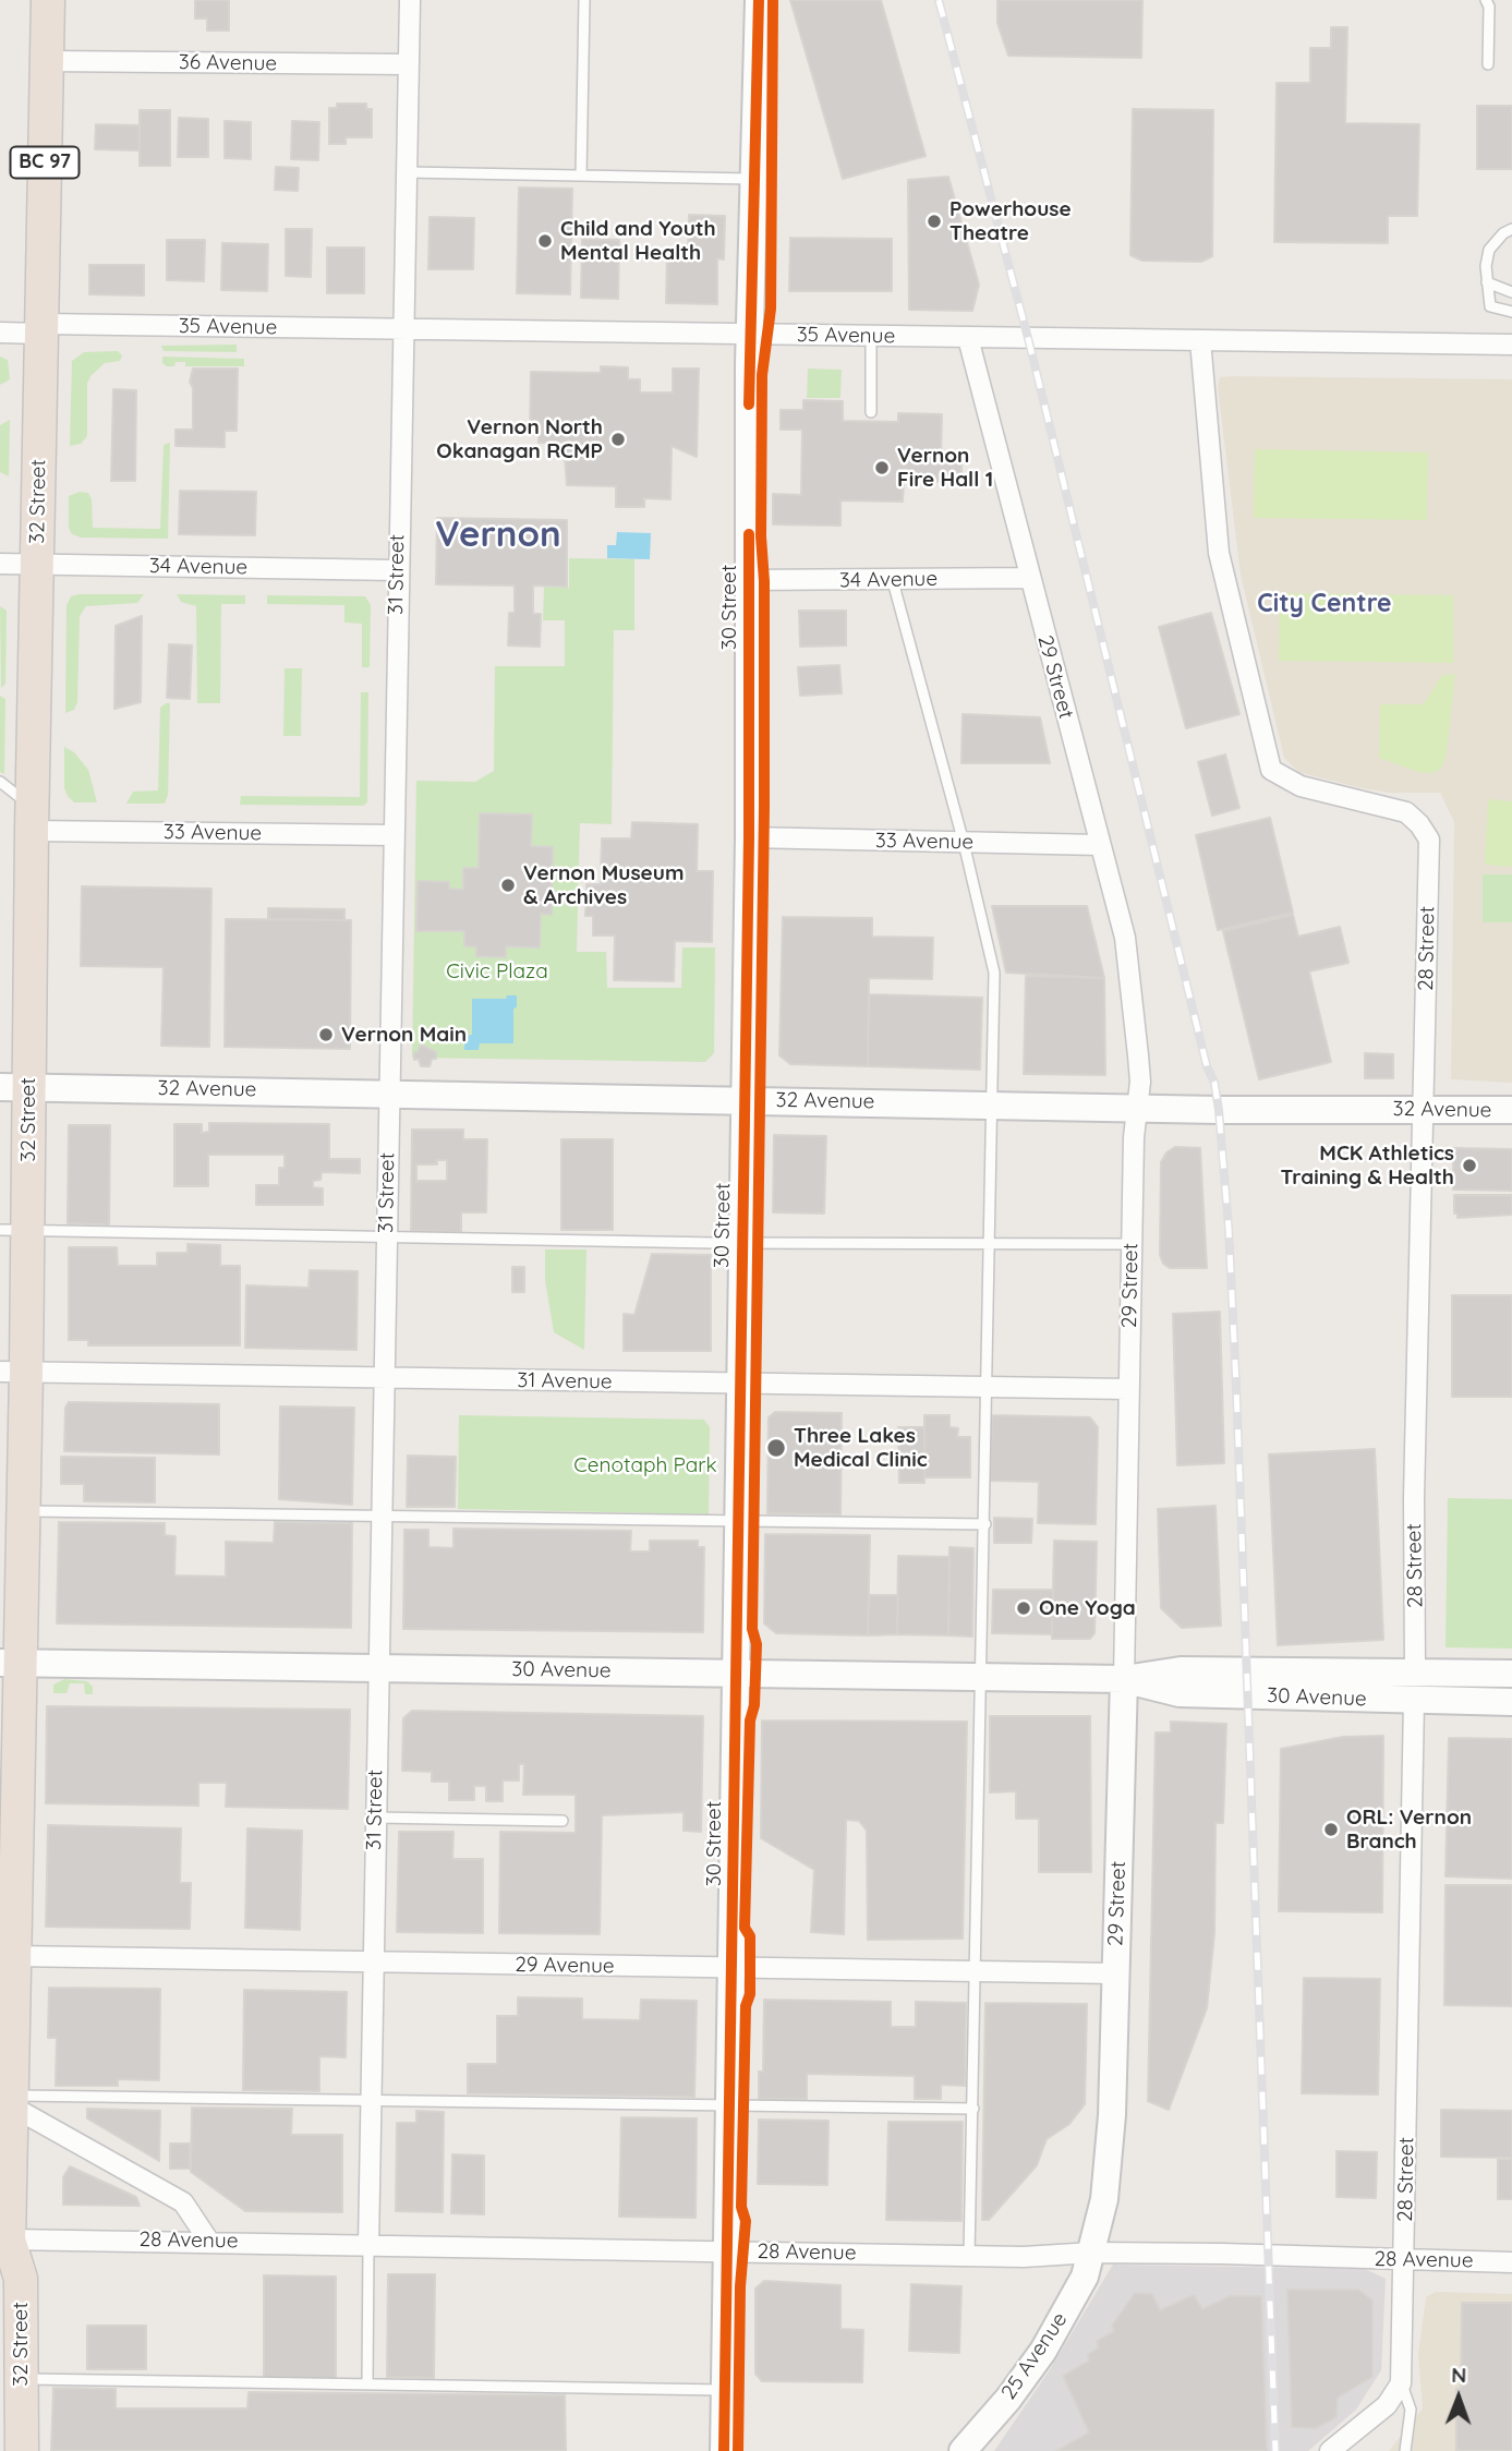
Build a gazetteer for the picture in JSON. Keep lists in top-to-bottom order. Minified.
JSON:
{"streets":{"highway":["BC 97","32 Street"],"street":["36 Avenue","35 Avenue","34 Avenue","31 Street","30 Street","29 Street","33 Avenue","28 Street","32 Avenue","31 Avenue","30 Avenue","29 Avenue","28 Avenue","25 Avenue"]},"crossings":[["36 Avenue","32 Street"],["36 Avenue","31 Street"],["35 Avenue","32 Street"],["35 Avenue","31 Street"],["35 Avenue","30 Street"],["35 Avenue","29 Street"],["35 Avenue","28 Street"],["32 Street","34 Avenue"],["32 Street","33 Avenue"],["32 Street","32 Avenue"],["32 Street","31 Avenue"],["32 Street","30 Avenue"],["32 Street","29 Avenue"],["32 Street","28 Avenue"],["34 Avenue","31 Street"],["34 Avenue","30 Street"],["34 Avenue","29 Street"],["31 Street","33 Avenue"],["31 Street","32 Avenue"],["31 Street","31 Avenue"],["31 Street","30 Avenue"],["31 Street","29 Avenue"],["31 Street","28 Avenue"],["30 Street","33 Avenue"],["30 Street","32 Avenue"],["30 Street","31 Avenue"],["30 Street","30 Avenue"],["30 Street","29 Avenue"],["30 Street","28 Avenue"],["29 Street","33 Avenue"],["29 Street","32 Avenue"],["29 Street","31 Avenue"],["29 Street","30 Avenue"],["29 Street","29 Avenue"],["29 Street","28 Avenue"],["29 Street","25 Avenue"],["28 Street","32 Avenue"],["28 Street","30 Avenue"],["28 Street","28 Avenue"],["28 Avenue","25 Avenue"]],"districts":["Vernon","City Centre"],"parks":["Civic Plaza","Cenotaph Park"],"places":["Powerhouse Theatre","Child and Youth Mental Health","Vernon North Okanagan RCMP","Vernon Fire Hall 1","Vernon Museum & Archives","Vernon Main","MCK Athletics Training & Health","Three Lakes Medical Clinic","One Yoga","ORL: Vernon Branch"],"north":"top"}
